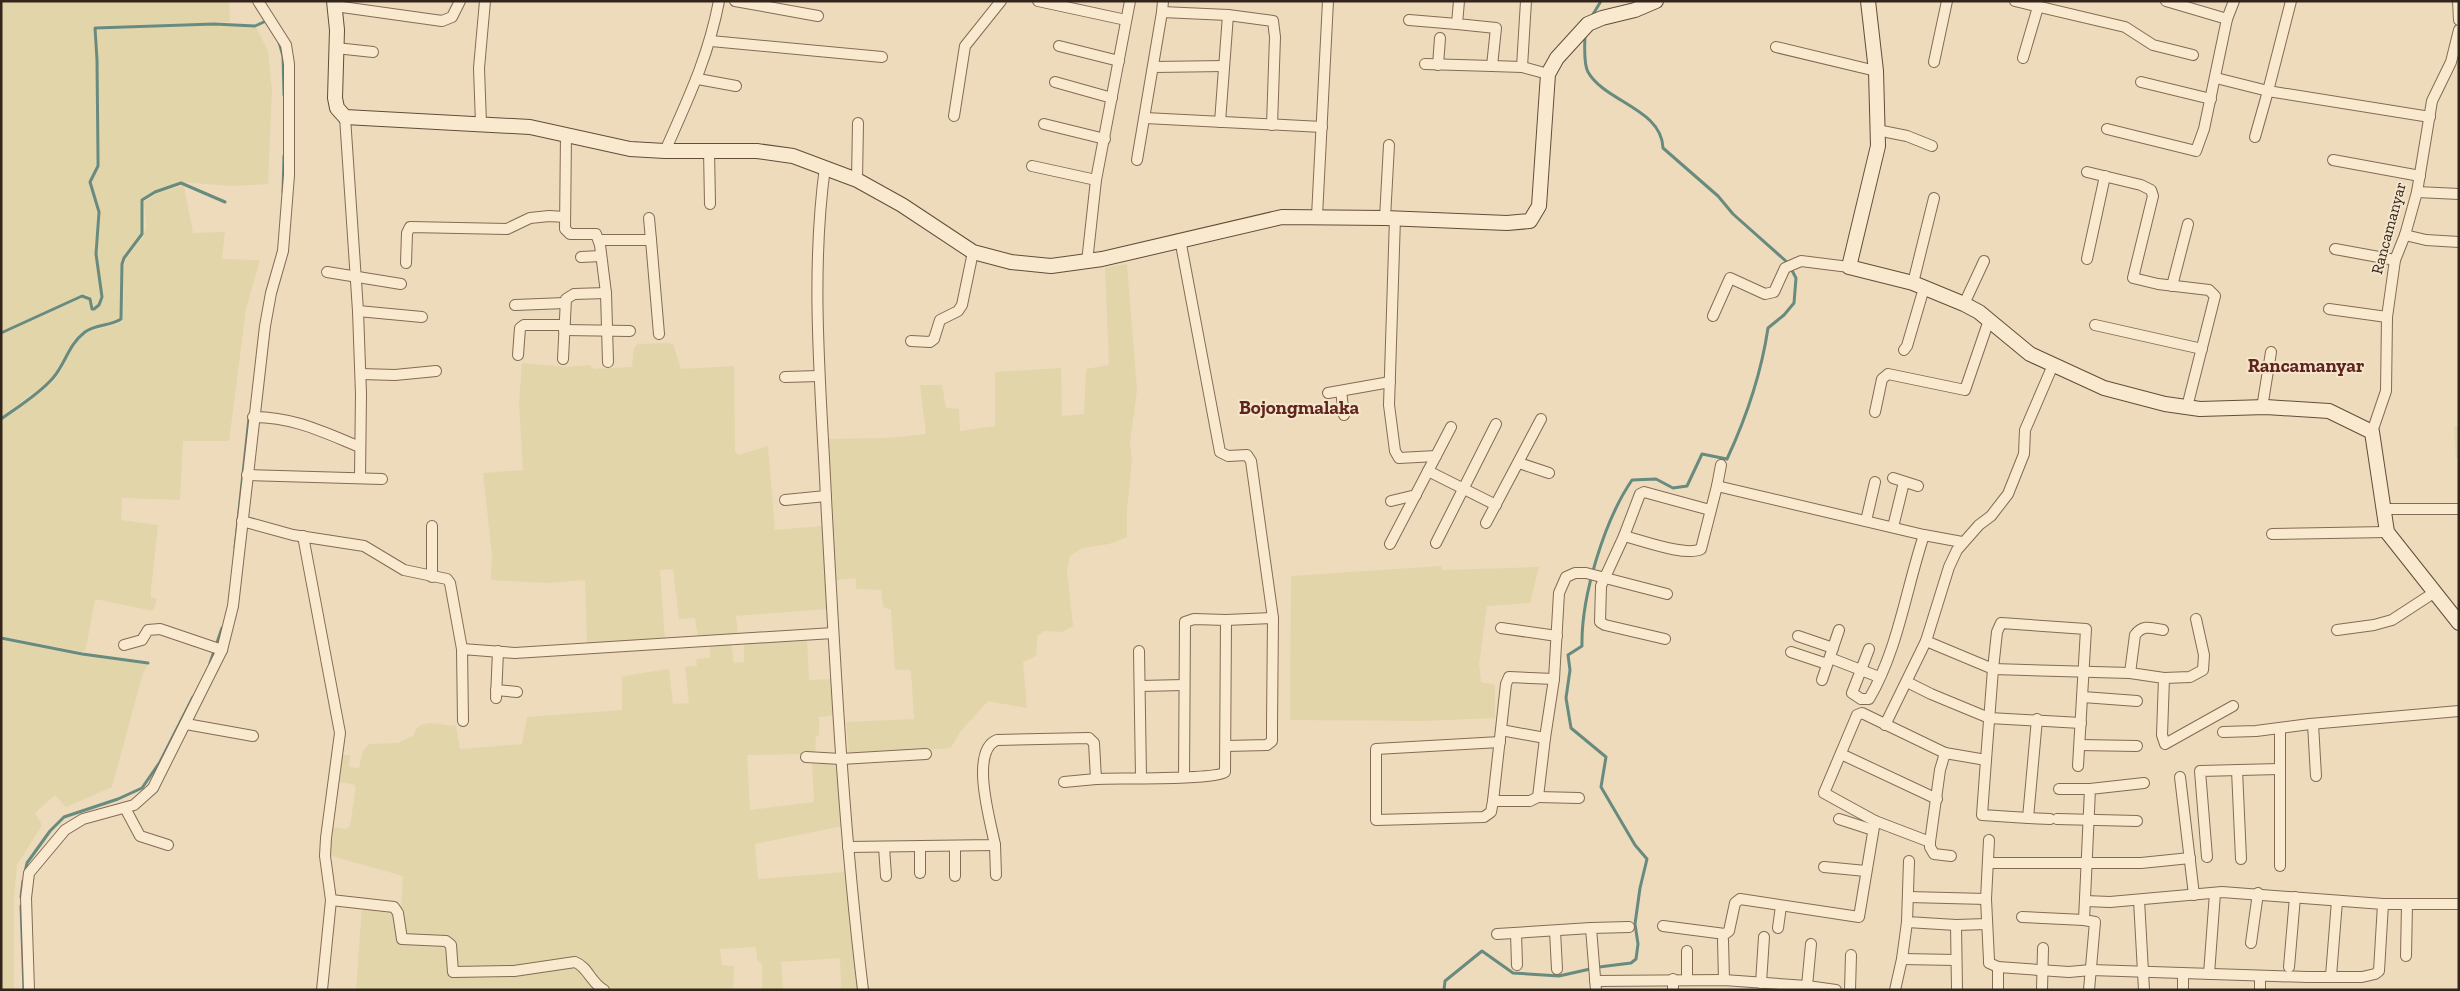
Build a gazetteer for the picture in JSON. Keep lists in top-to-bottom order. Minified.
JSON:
{"streets":{"street":["Rancamanyar"]},"districts":["Rancamanyar","Bojongmalaka"]}
